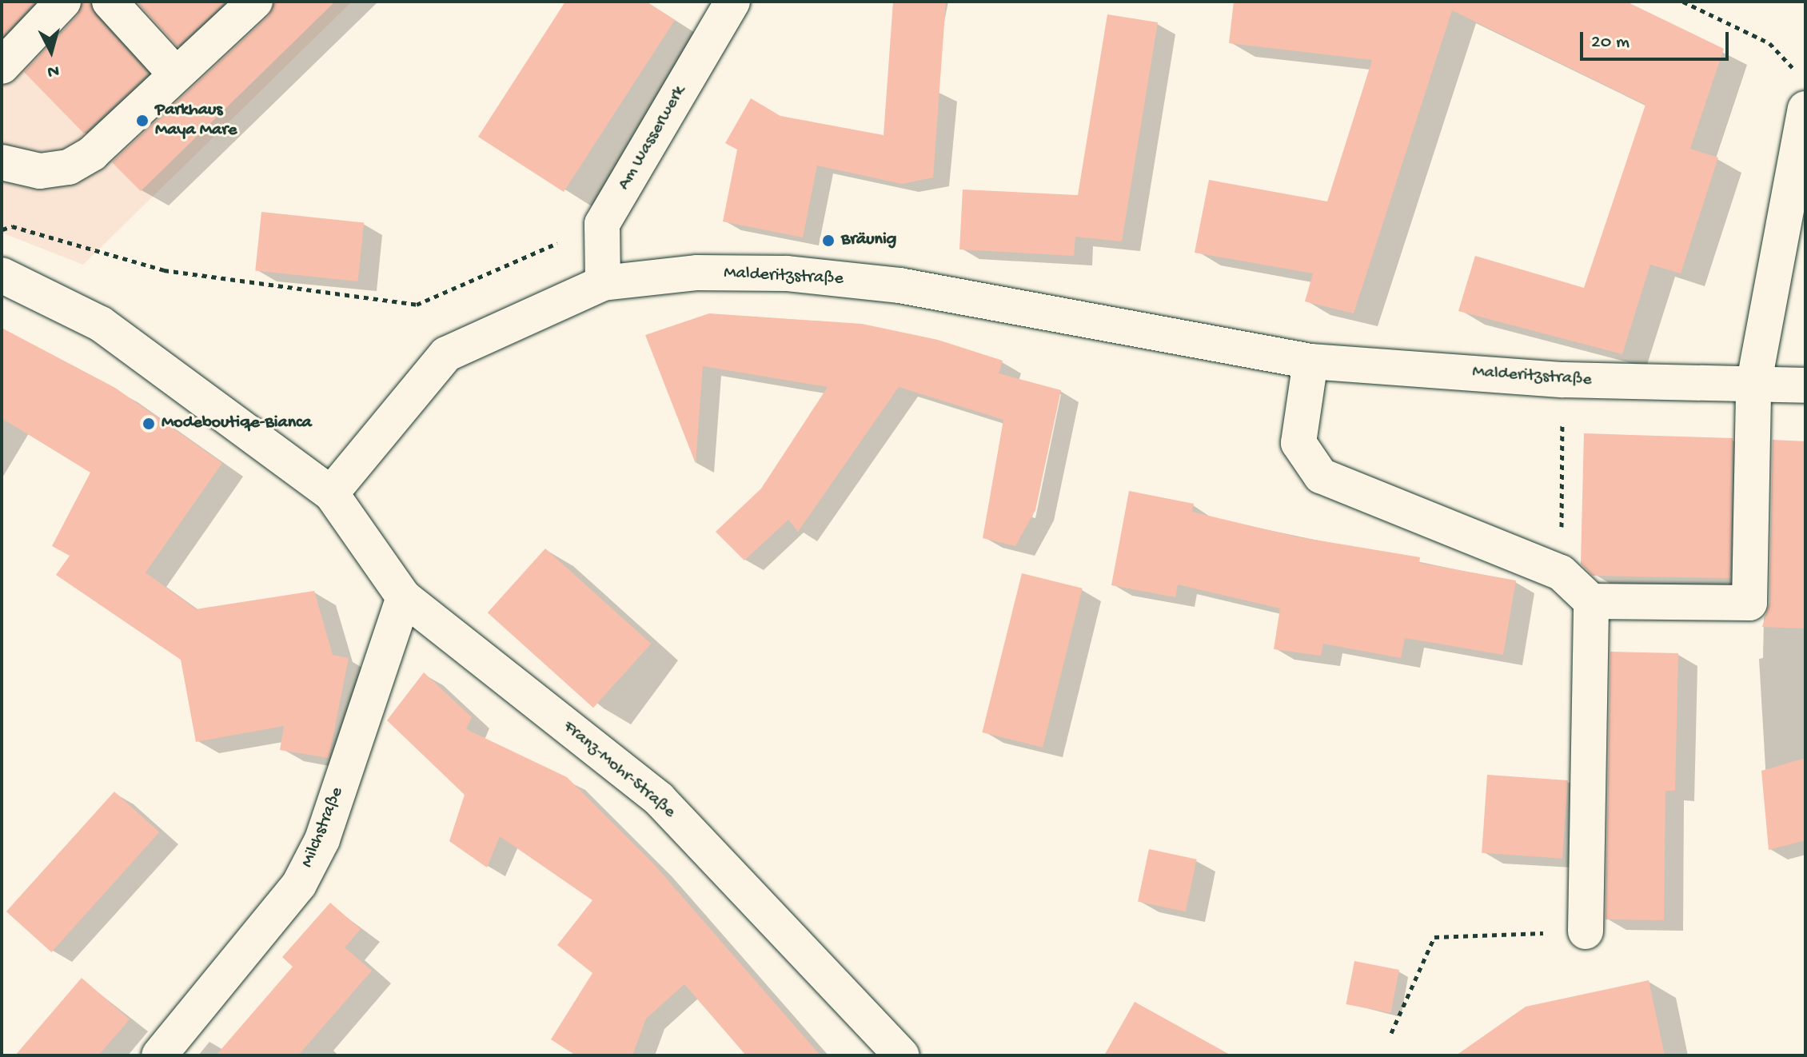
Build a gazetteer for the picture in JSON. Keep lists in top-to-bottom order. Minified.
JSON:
{"streets":{"street":["Am Wasserwerk","Malderitzstraße","Franz-Mohr-Straße","Milchstraße"]},"crossings":[["Malderitzstraße","Franz-Mohr-Straße"],["Franz-Mohr-Straße","Milchstraße"]],"places":["Parkhaus Maya Mare","Bräunig","Modeboutiqe-Bianca"],"scale_bar":"20 m","north":"bottom"}
